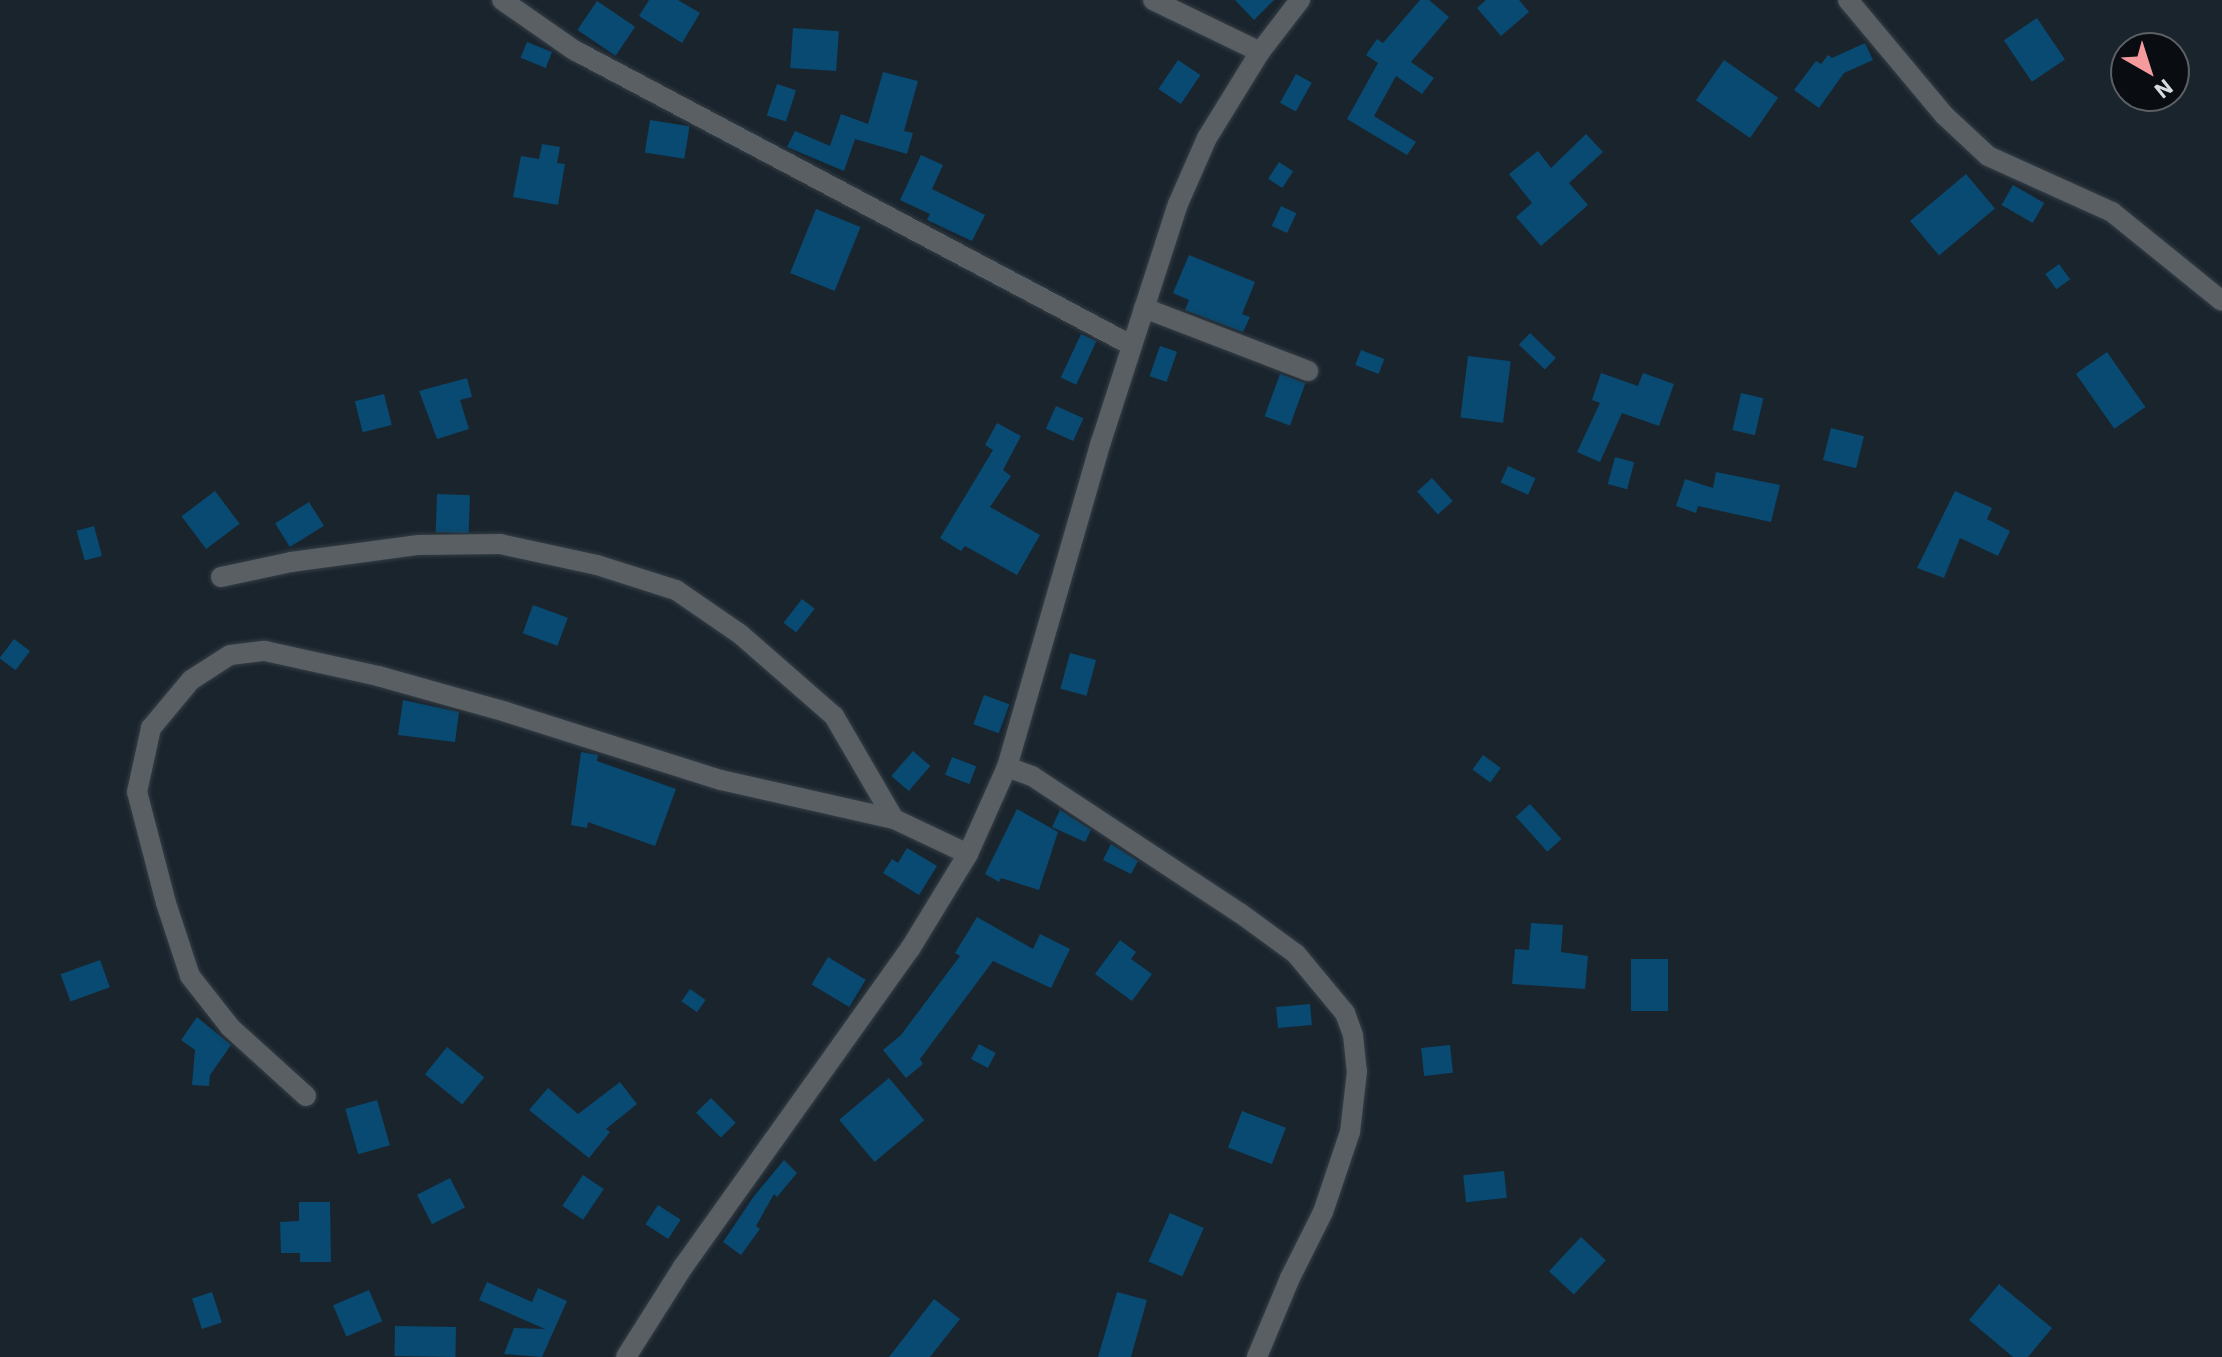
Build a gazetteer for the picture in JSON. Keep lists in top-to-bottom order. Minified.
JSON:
{"north":"bottom right"}
